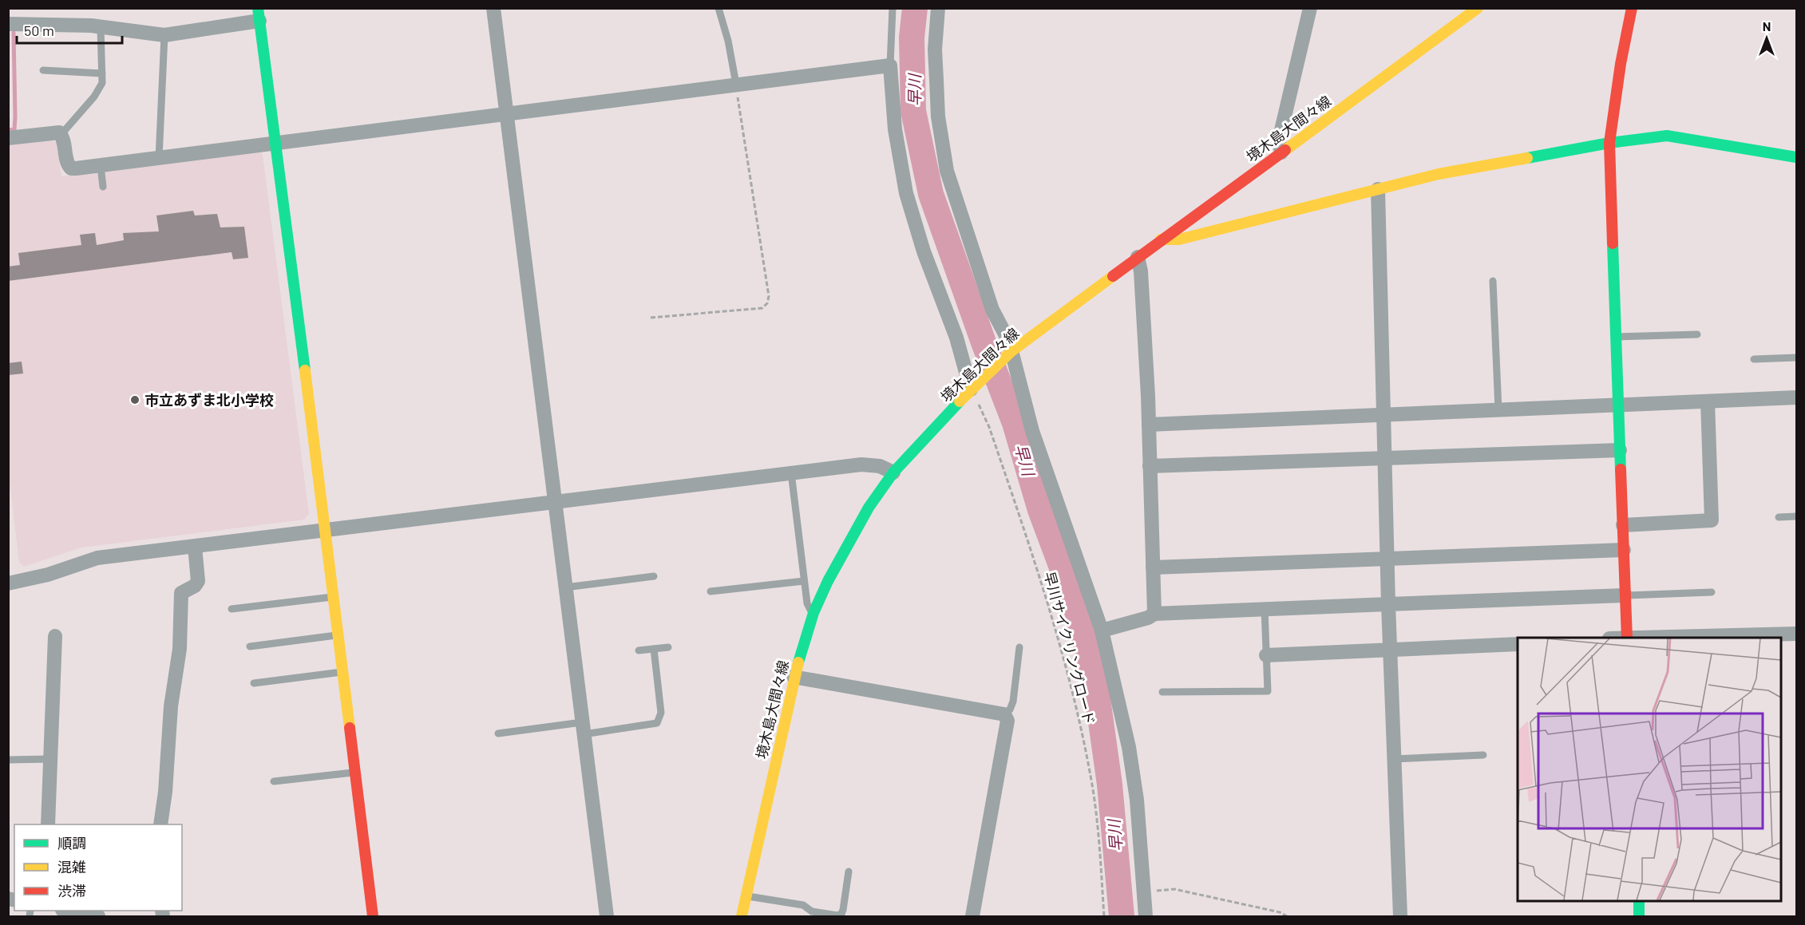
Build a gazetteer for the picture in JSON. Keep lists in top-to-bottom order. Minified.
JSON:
{"streets":{"street":["境木島大間々線"],"path":["早川サイクリングロード"]},"water":["早川"],"places":["市立あずま北小学校"],"legend":["順調","混雑","渋滞"],"scale_bar":"50 m","north":"top"}
